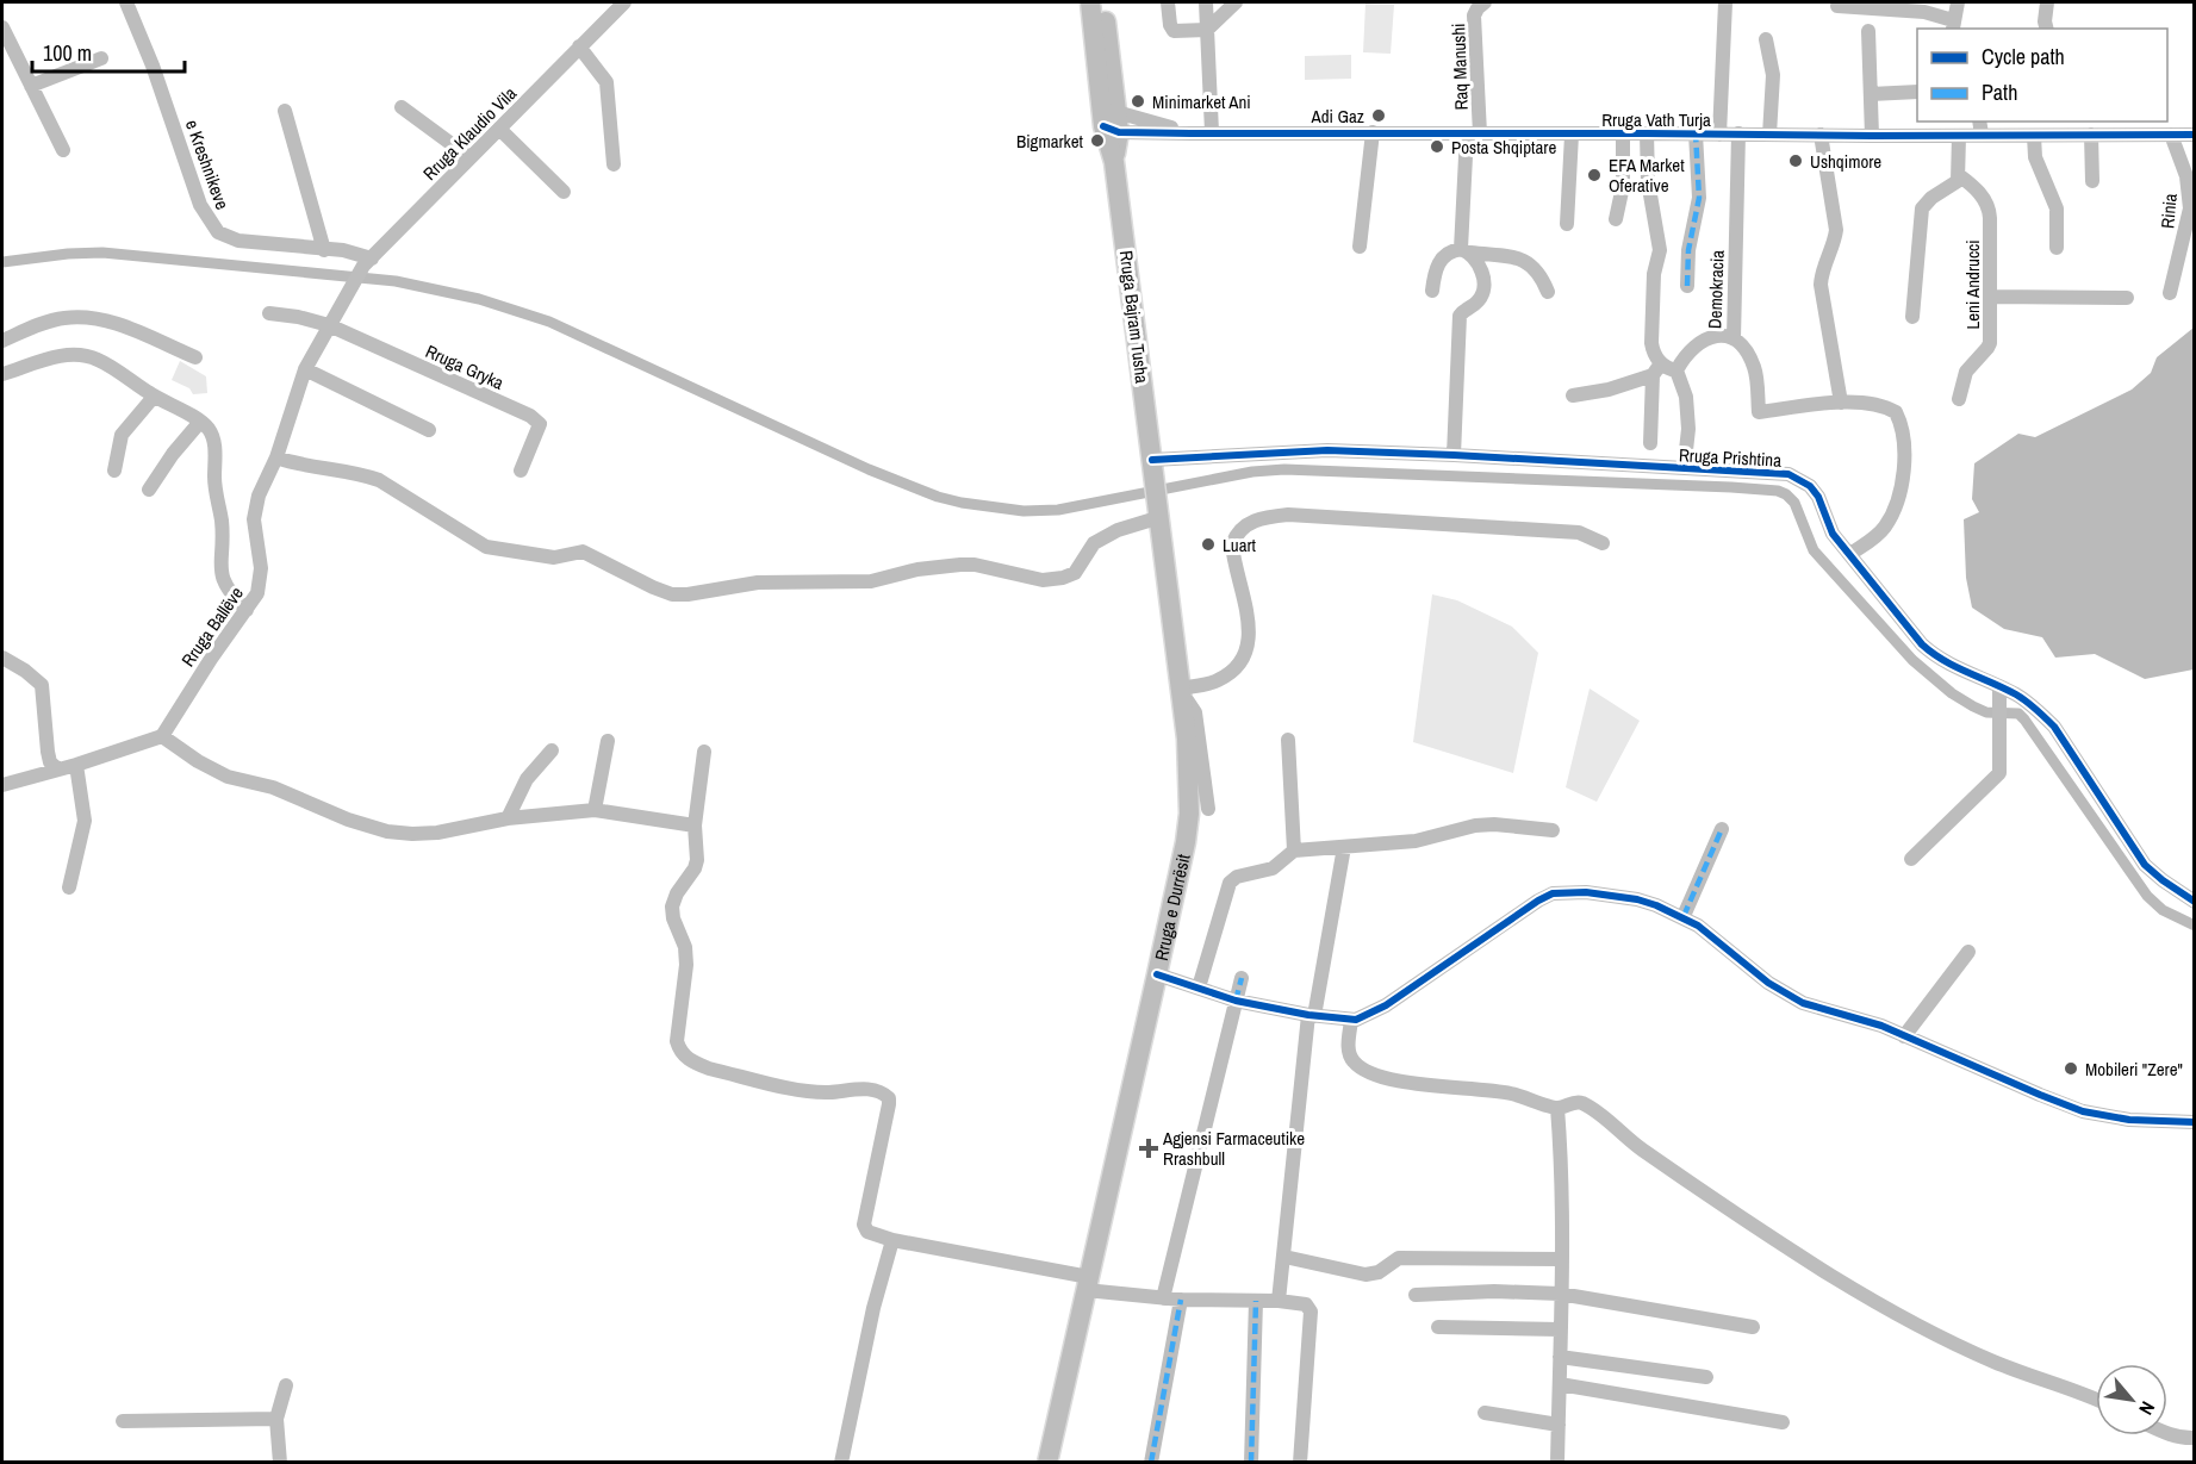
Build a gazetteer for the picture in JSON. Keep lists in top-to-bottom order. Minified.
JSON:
{"streets":{"main road":["Rruga Bajram Tusha","Rruga e Durrësit"],"street":["Raq Manushi","Rruga Vath Turja","Rruga Klaudio Vila","e Kreshnikeve","Rinia","Leni Andrucci","Demokracia","Rruga Gryka","Rruga Prishtina","Rruga Ballëve"]},"crossings":[["Raq Manushi","Rruga Vath Turja"],["Rruga Vath Turja","Rinia"],["Rruga Vath Turja","Demokracia"],["Rruga Vath Turja","Rruga Bajram Tusha"],["Rruga Klaudio Vila","e Kreshnikeve"],["Rruga Klaudio Vila","Rruga Ballëve"],["Rruga Bajram Tusha","Rruga Prishtina"],["Rruga Bajram Tusha","Rruga e Durrësit"],["Rruga Gryka","Rruga Ballëve"],["Rruga Prishtina","Rruga e Durrësit"]],"places":{"other":["Minimarket Ani","Adi Gaz","Bigmarket","Posta Shqiptare","Ushqimore","EFA Market Oferative","Luart","Mobileri \"Zere\""],"health":["Agjensi Farmaceutike Rrashbull"]},"legend":["Cycle path","Path"],"scale_bar":"100 m","north":"bottom right"}
